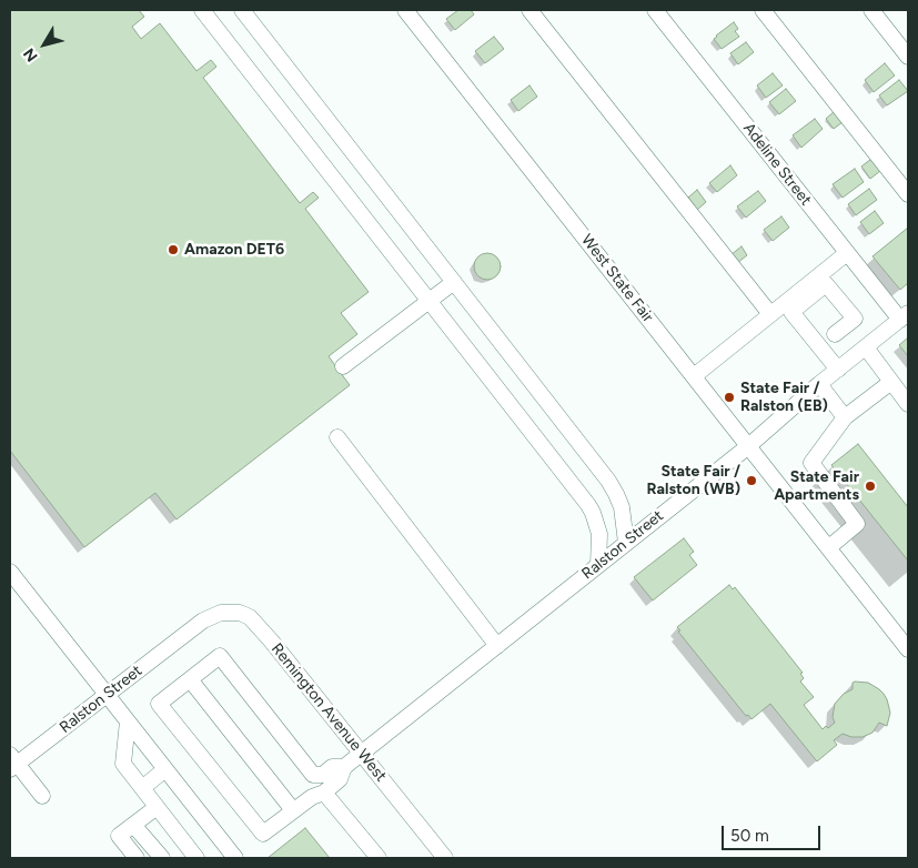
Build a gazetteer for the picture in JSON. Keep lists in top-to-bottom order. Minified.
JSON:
{"streets":{"street":["Adeline Street","West State Fair","Ralston Street","Remington Avenue West"]},"crossings":[["Adeline Street","Ralston Street"],["West State Fair","Ralston Street"],["Ralston Street","Remington Avenue West"]],"places":["Amazon DET6","State Fair / Ralston (EB)","State Fair / Ralston (WB)","State Fair Apartments"],"scale_bar":"50 m","north":"bottom left"}
